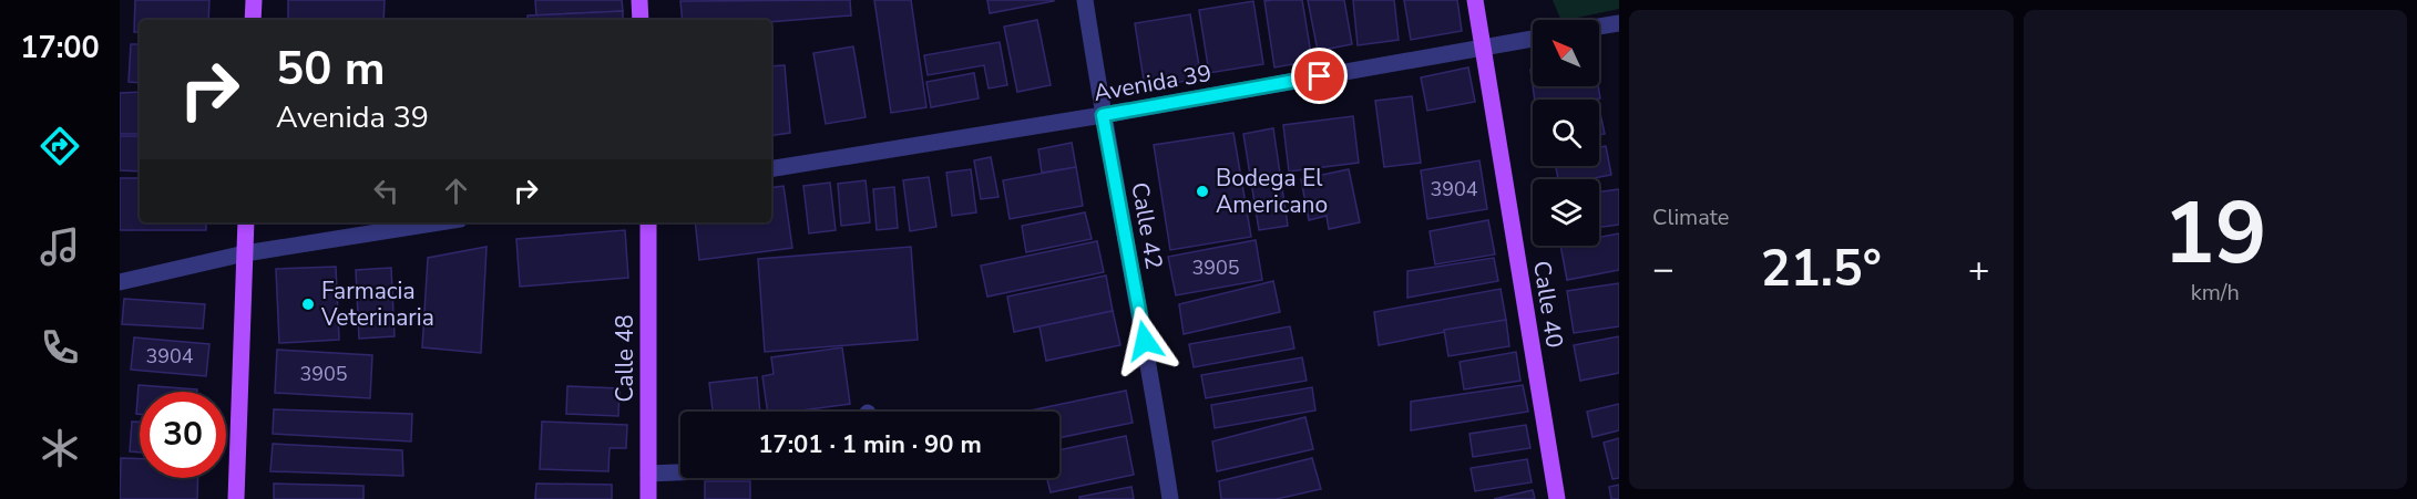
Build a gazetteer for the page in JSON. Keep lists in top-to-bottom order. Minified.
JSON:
{"streets":{"main road":["Calle 40","Calle 48"],"street":["Avenida 39","Calle 42"]},"crossings":[["Avenida 39","Calle 42"],["Avenida 39","Calle 40"]],"places":["Bodega El Americano","Farmacia Veterinaria"],"house_numbers":["3904","3905","3904","3905"],"north":"top left","page":{"tabs":"17:00","tile":["Climate",["19","km/h"]],"turn":["50 m","Avenida 39"],"heat":["−","21.5°","+"],"limit":"30","trip":"17:01 · 1 min · 90 m"}}
